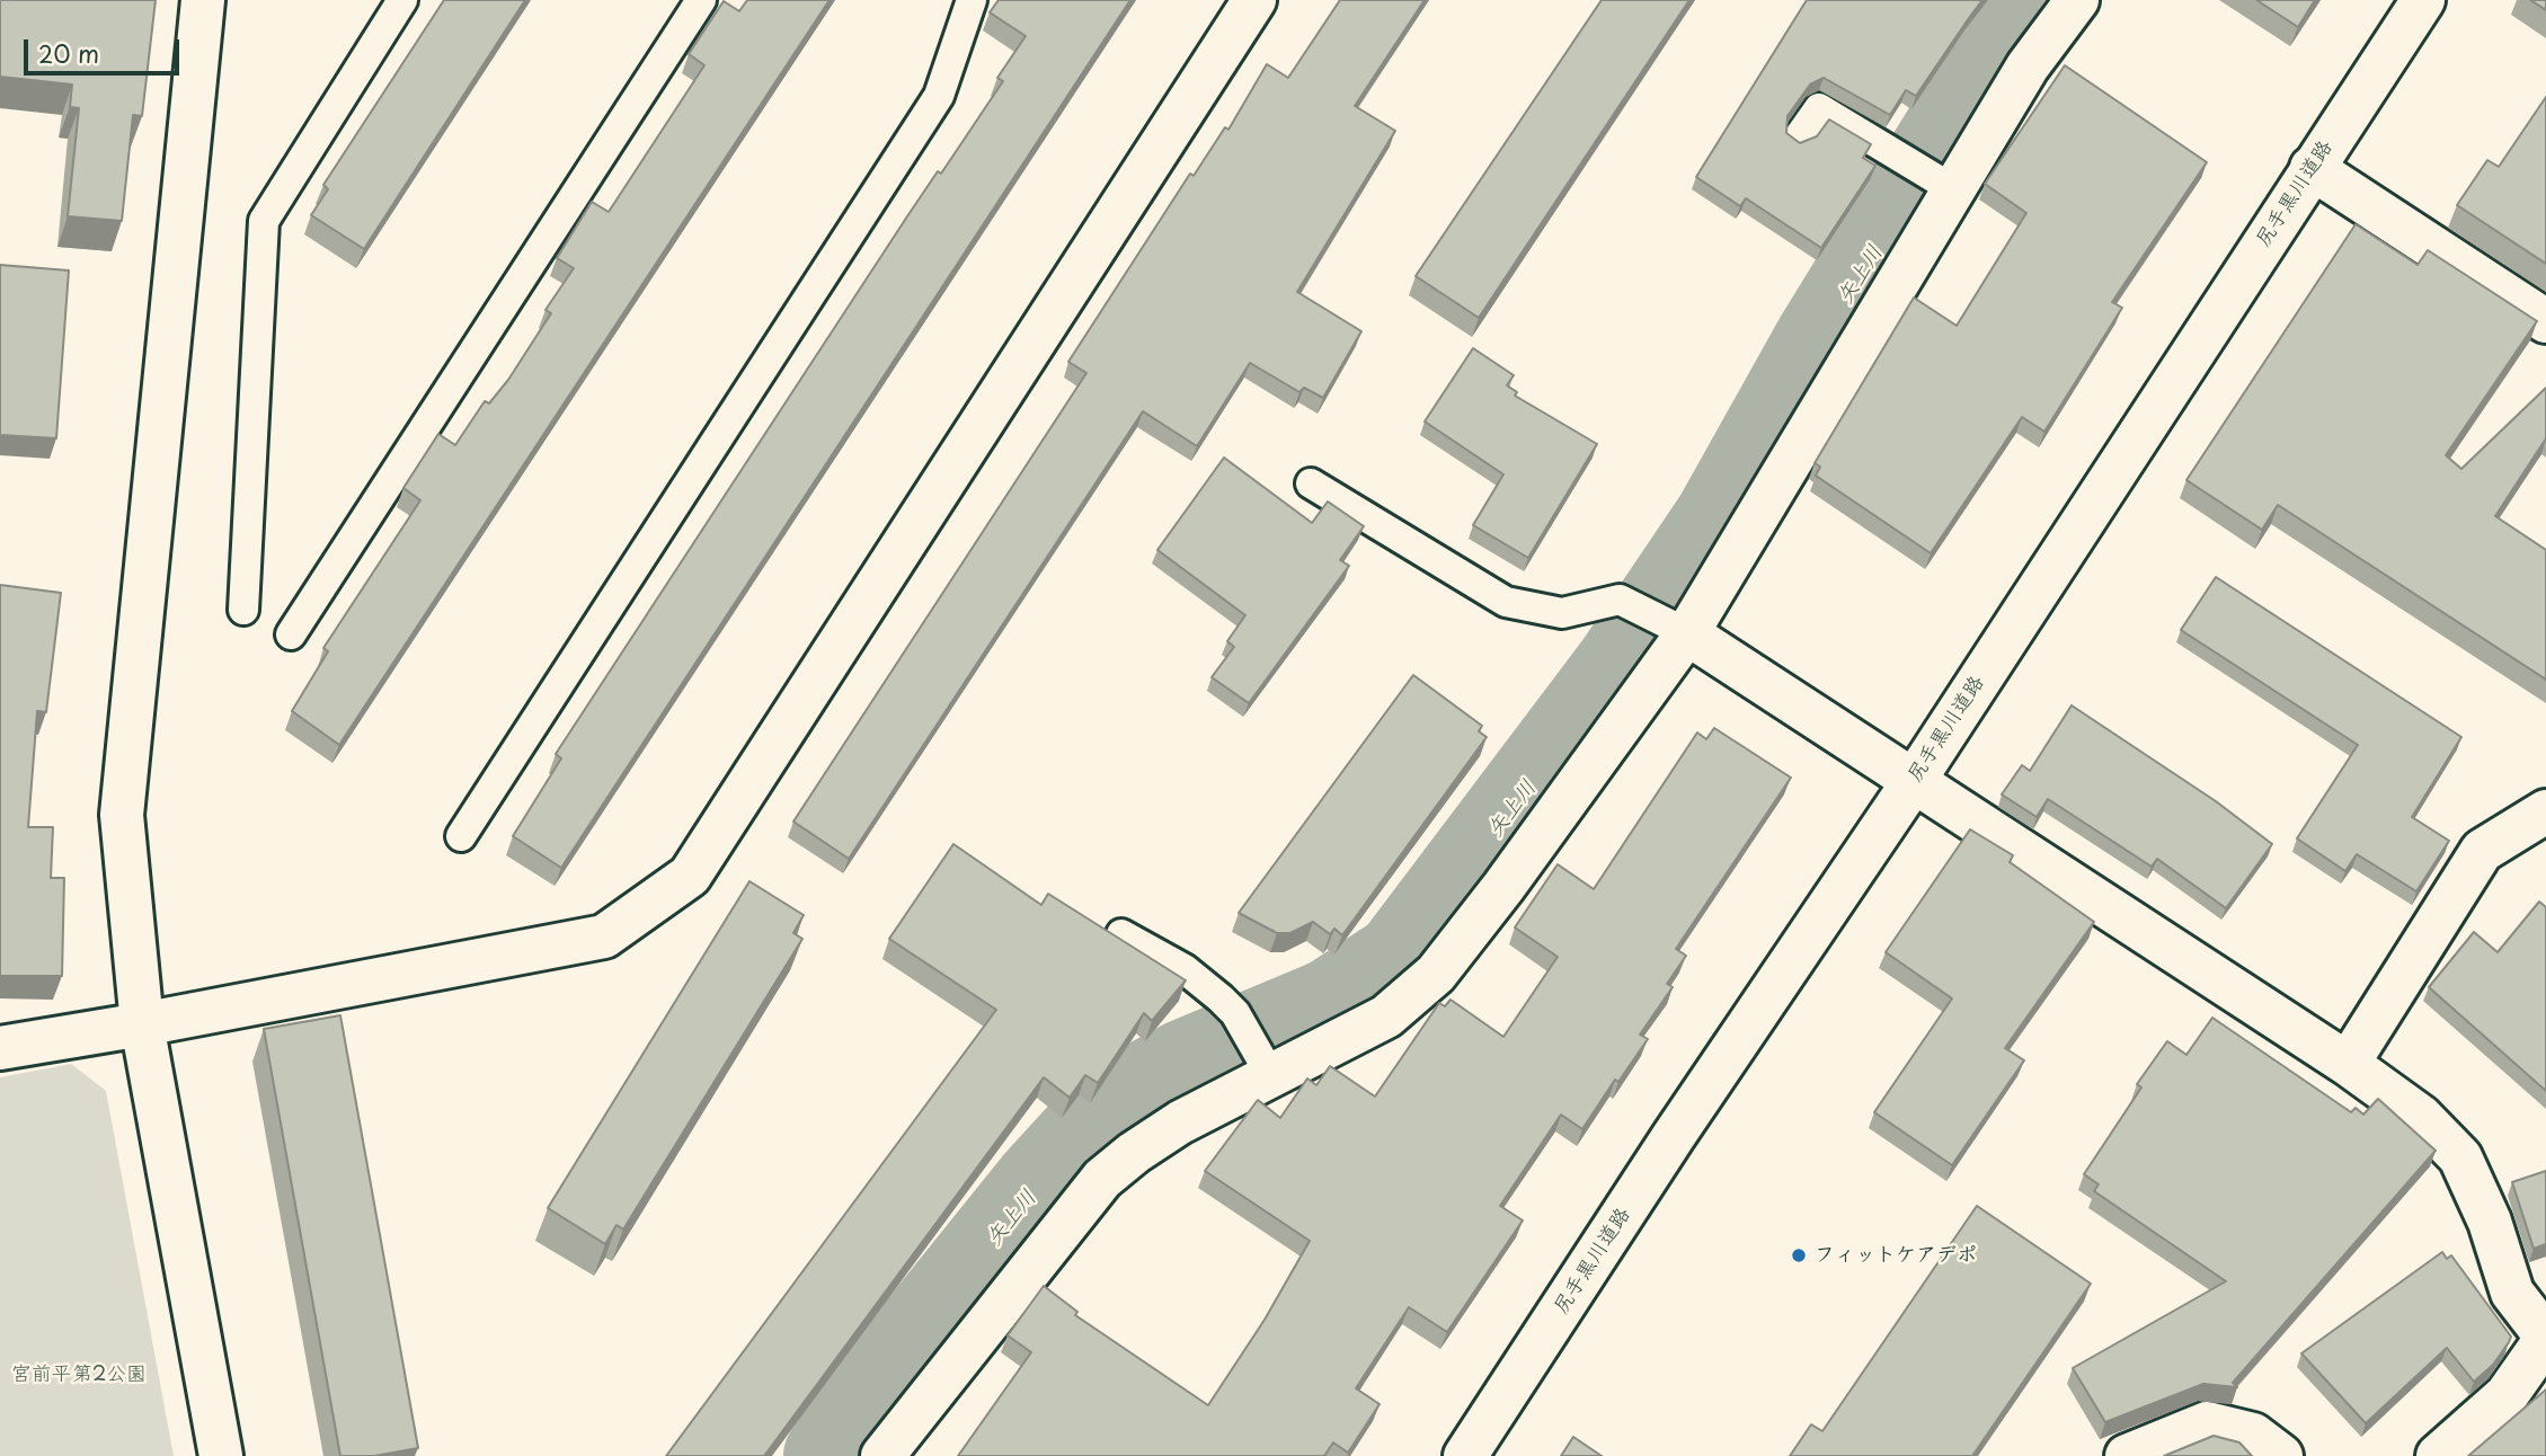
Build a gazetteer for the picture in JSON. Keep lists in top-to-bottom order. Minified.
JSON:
{"streets":{"street":["尻手黒川道路"]},"water":["矢上川"],"parks":["宮前平第2公園"],"places":["フィットケアデポ"],"scale_bar":"20 m"}
